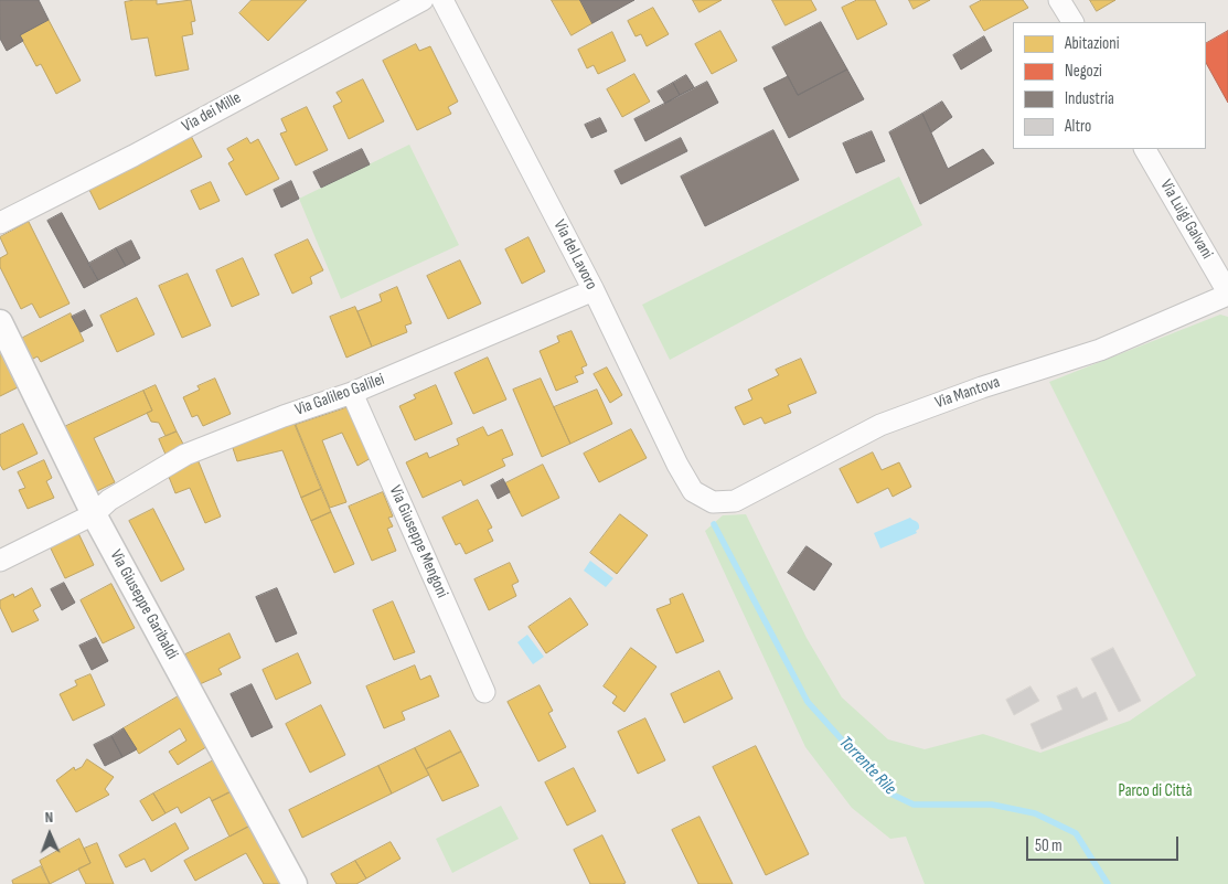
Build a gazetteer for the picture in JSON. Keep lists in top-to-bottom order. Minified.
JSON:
{"streets":{"street":["Via dei Mille","Via Luigi Galvani","Via del Lavoro","Via Mantova","Via Galileo Galilei","Via Giuseppe Mengoni","Via Giuseppe Garibaldi"]},"crossings":[["Via Luigi Galvani","Via Mantova"],["Via del Lavoro","Via Mantova"],["Via del Lavoro","Via Galileo Galilei"],["Via Galileo Galilei","Via Giuseppe Mengoni"],["Via Galileo Galilei","Via Giuseppe Garibaldi"]],"water":["Torrente Rile"],"parks":["Parco di Città"],"legend":["Abitazioni","Negozi","Industria","Altro"],"scale_bar":"50 m","north":"top"}
